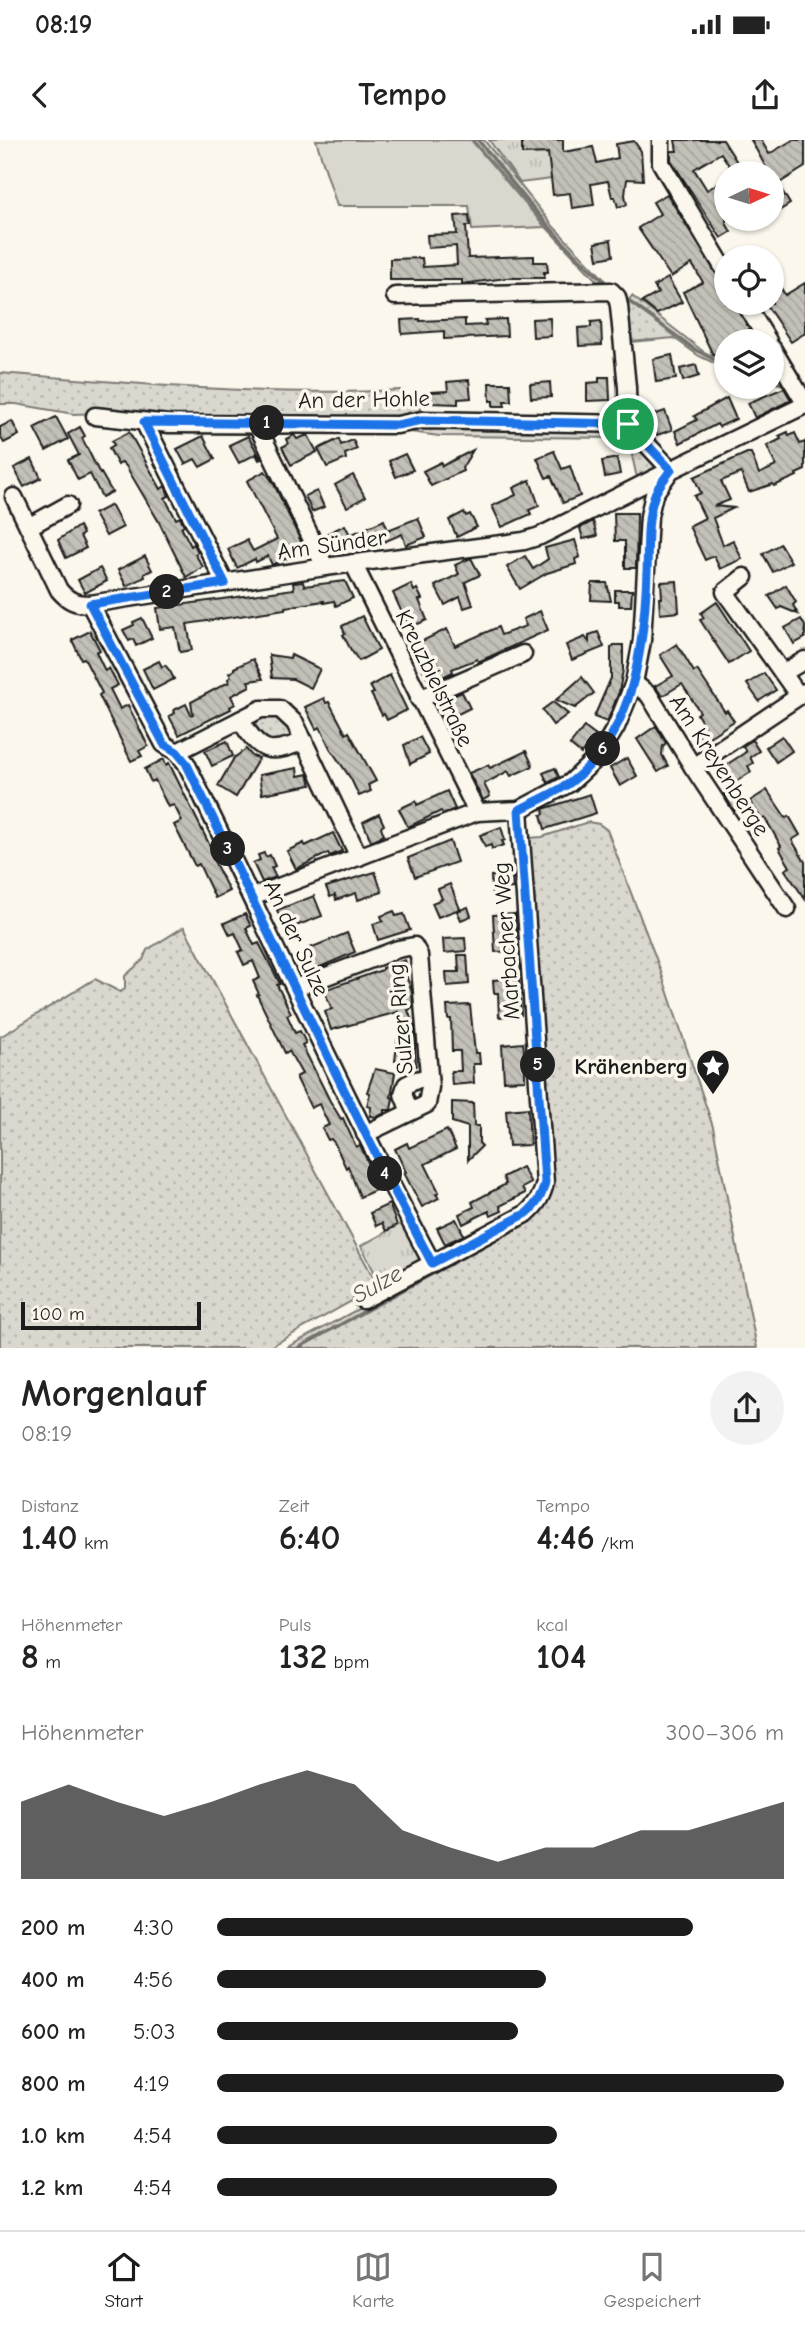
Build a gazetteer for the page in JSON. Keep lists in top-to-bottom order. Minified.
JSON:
{"streets":{"street":["An der Hohle","Am Sünder","Kreuzbielstraße","Am Kreyenberge","An der Sulze","Marbacher Weg","Sulzer Ring"]},"crossings":[["Am Sünder","Kreuzbielstraße"],["Am Sünder","An der Sulze"],["An der Sulze","Marbacher Weg"],["An der Sulze","Sulzer Ring"]],"water":["Sulze"],"places":{"place":["Krähenberg"]},"scale_bar":"100 m","north":"right","page":{"status":"08:19","header":"Tempo","pins":["1","2","6","3","5","4"],"scale":"100 m","heading":["Morgenlauf","08:19"],"stats":[["Distanz","1.40 km"],["Zeit","6:40"],["Tempo","4:46 /km"],["Höhenmeter","8 m"],["Puls","132 bpm"],["kcal","104"]],"chart":["Höhenmeter","300–306 m"],"list":[{"name":"200 m","note":"4:30"},{"name":"400 m","note":"4:56"},{"name":"600 m","note":"5:03"},{"name":"800 m","note":"4:19"},{"name":"1.0 km","note":"4:54"},{"name":"1.2 km","note":"4:54"}],"tabs":["Start","Karte","Gespeichert"]}}
